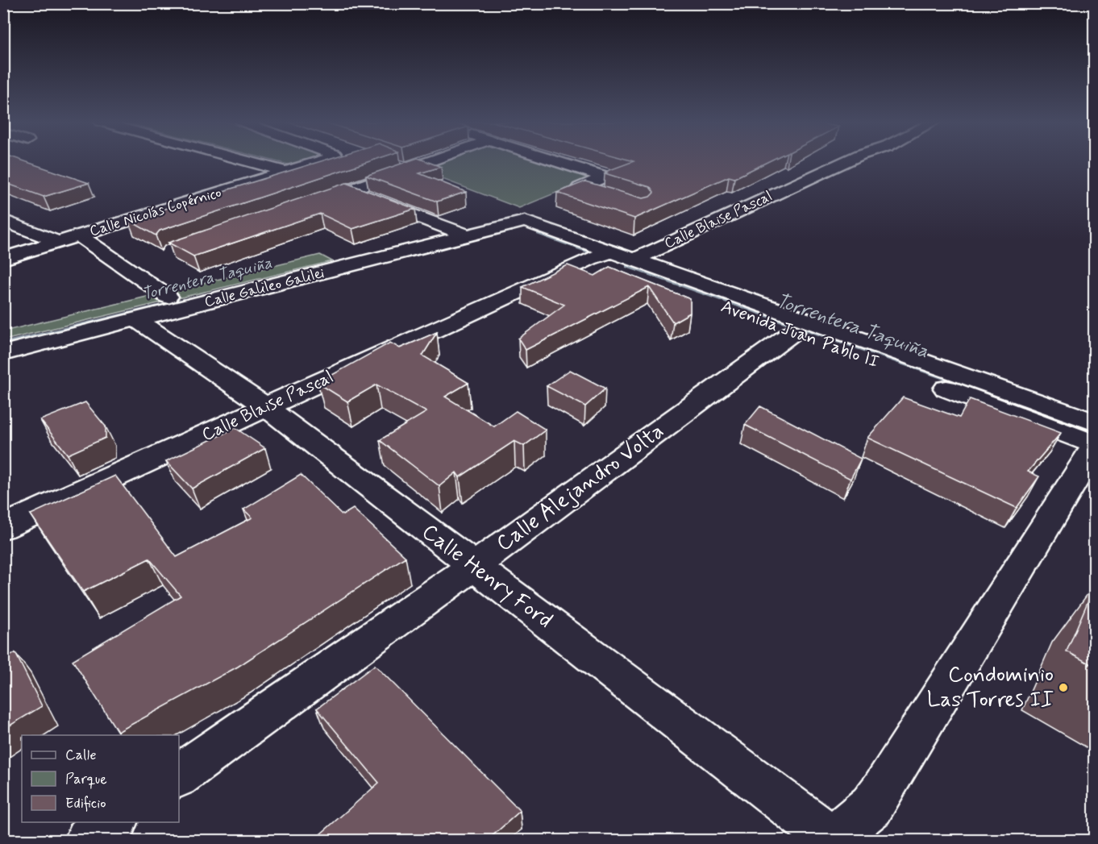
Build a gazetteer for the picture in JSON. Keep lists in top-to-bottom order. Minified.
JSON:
{"streets":{"street":["Calle Nicolás Copérnico","Calle Blaise Pascal","Calle Galileo Galilei","Avenida Juan Pablo II","Calle Alejandro Volta","Calle Henry Ford"]},"crossings":[["Calle Blaise Pascal","Avenida Juan Pablo II"],["Calle Blaise Pascal","Calle Henry Ford"],["Calle Galileo Galilei","Avenida Juan Pablo II"],["Calle Galileo Galilei","Calle Henry Ford"],["Avenida Juan Pablo II","Calle Alejandro Volta"],["Calle Alejandro Volta","Calle Henry Ford"]],"water":["Torrentera Taquiña"],"places":["Condominio Las Torres II"],"legend":["Calle","Parque","Edificio"]}
